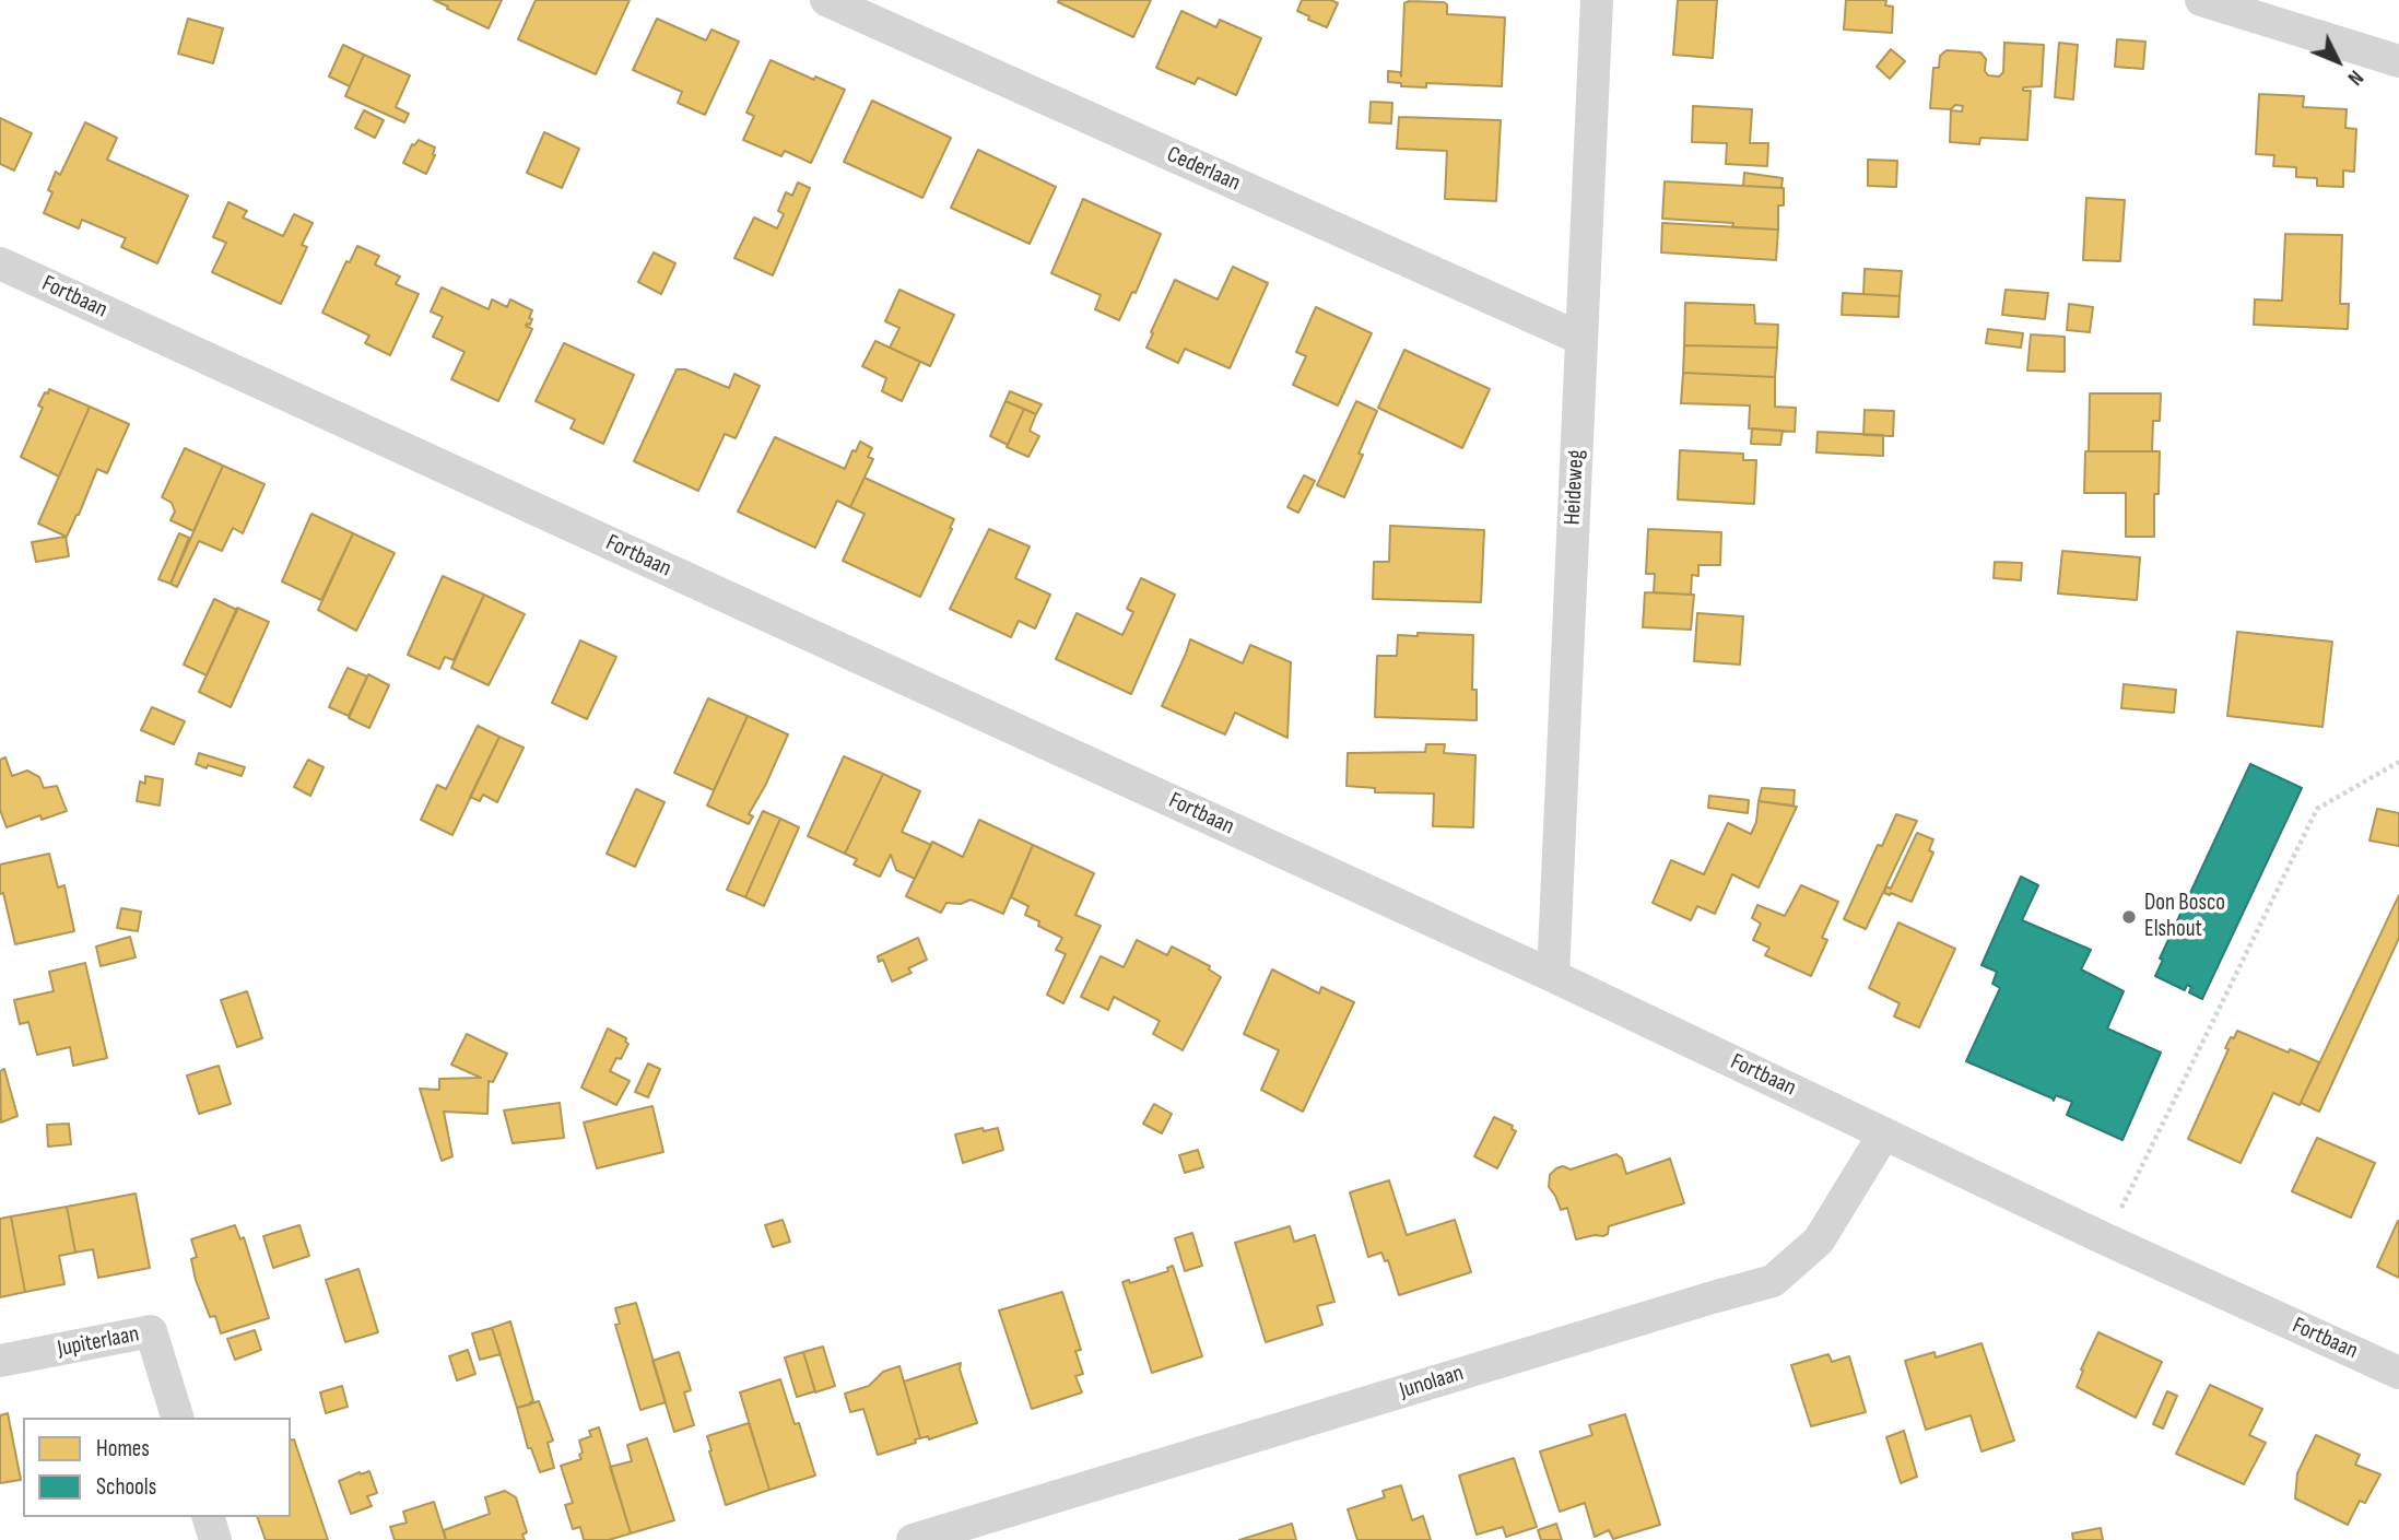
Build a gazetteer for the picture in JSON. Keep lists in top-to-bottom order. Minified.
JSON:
{"streets":{"street":["Cederlaan","Fortbaan","Heideweg","Jupiterlaan","Junolaan"]},"crossings":[["Cederlaan","Heideweg"],["Fortbaan","Heideweg"],["Fortbaan","Junolaan"]],"places":["Don Bosco Elshout"],"legend":["Homes","Schools"],"north":"bottom right"}
